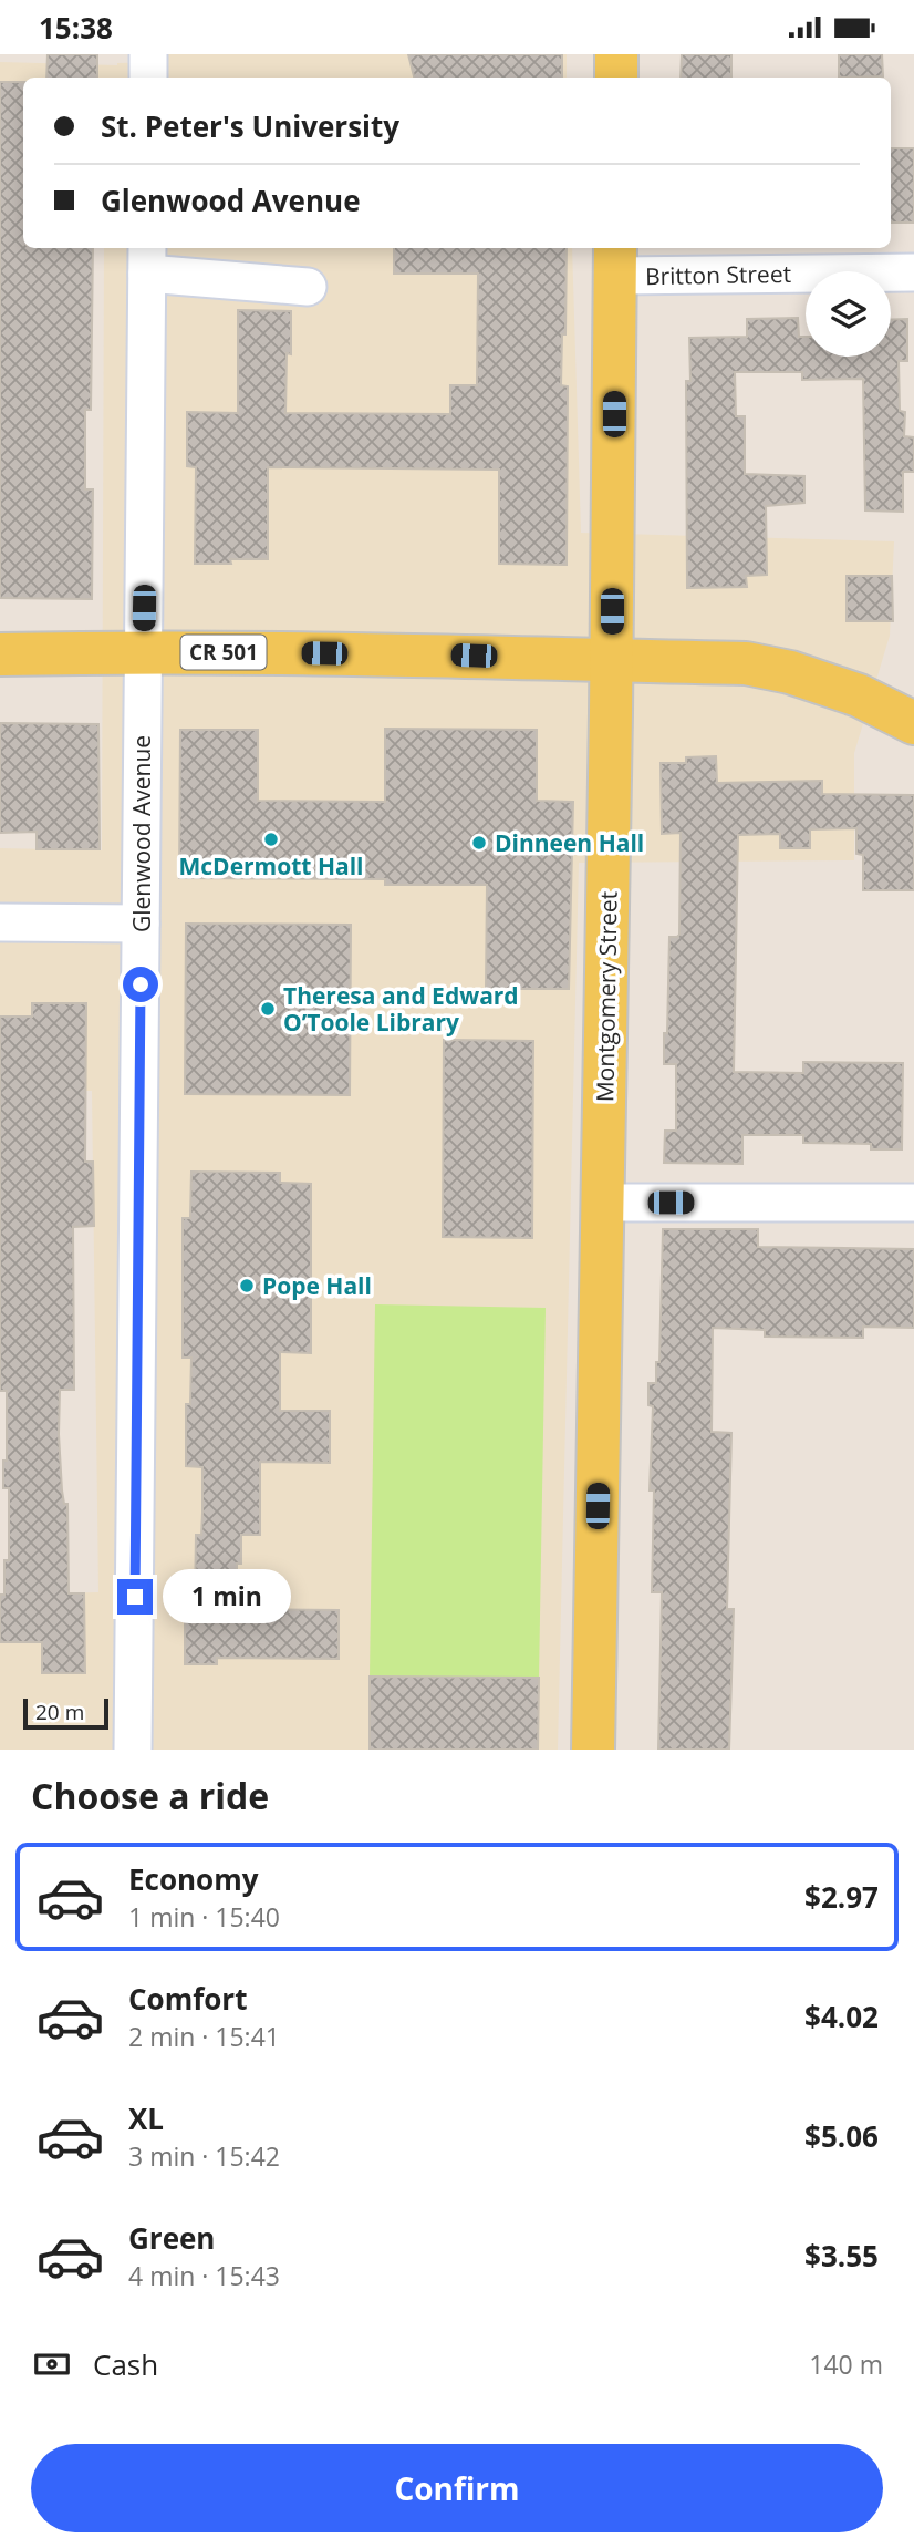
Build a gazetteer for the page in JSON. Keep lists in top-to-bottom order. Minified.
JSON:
{"streets":{"main road":["CR 501","Montgomery Street"],"street":["Britton Street","Glenwood Avenue"]},"crossings":[["Britton Street","Montgomery Street"],["CR 501","Glenwood Avenue"],["CR 501","Montgomery Street"]],"places":["McDermott Hall","Dinneen Hall","Theresa and Edward O’Toole Library","Pope Hall"],"scale_bar":"20 m","page":{"status":"15:38","banner":["St. Peter's University","Glenwood Avenue"],"bubble":"1 min","scale":"20 m","heading":"Choose a ride","list":[{"name":"Economy","note":"1 min · 15:40","value":"$2.97"},{"name":"Comfort","note":"2 min · 15:41","value":"$4.02"},{"name":"XL","note":"3 min · 15:42","value":"$5.06"},{"name":"Green","note":"4 min · 15:43","value":"$3.55"}],"pay":["Cash","140 m"],"buttons":"Confirm"}}
